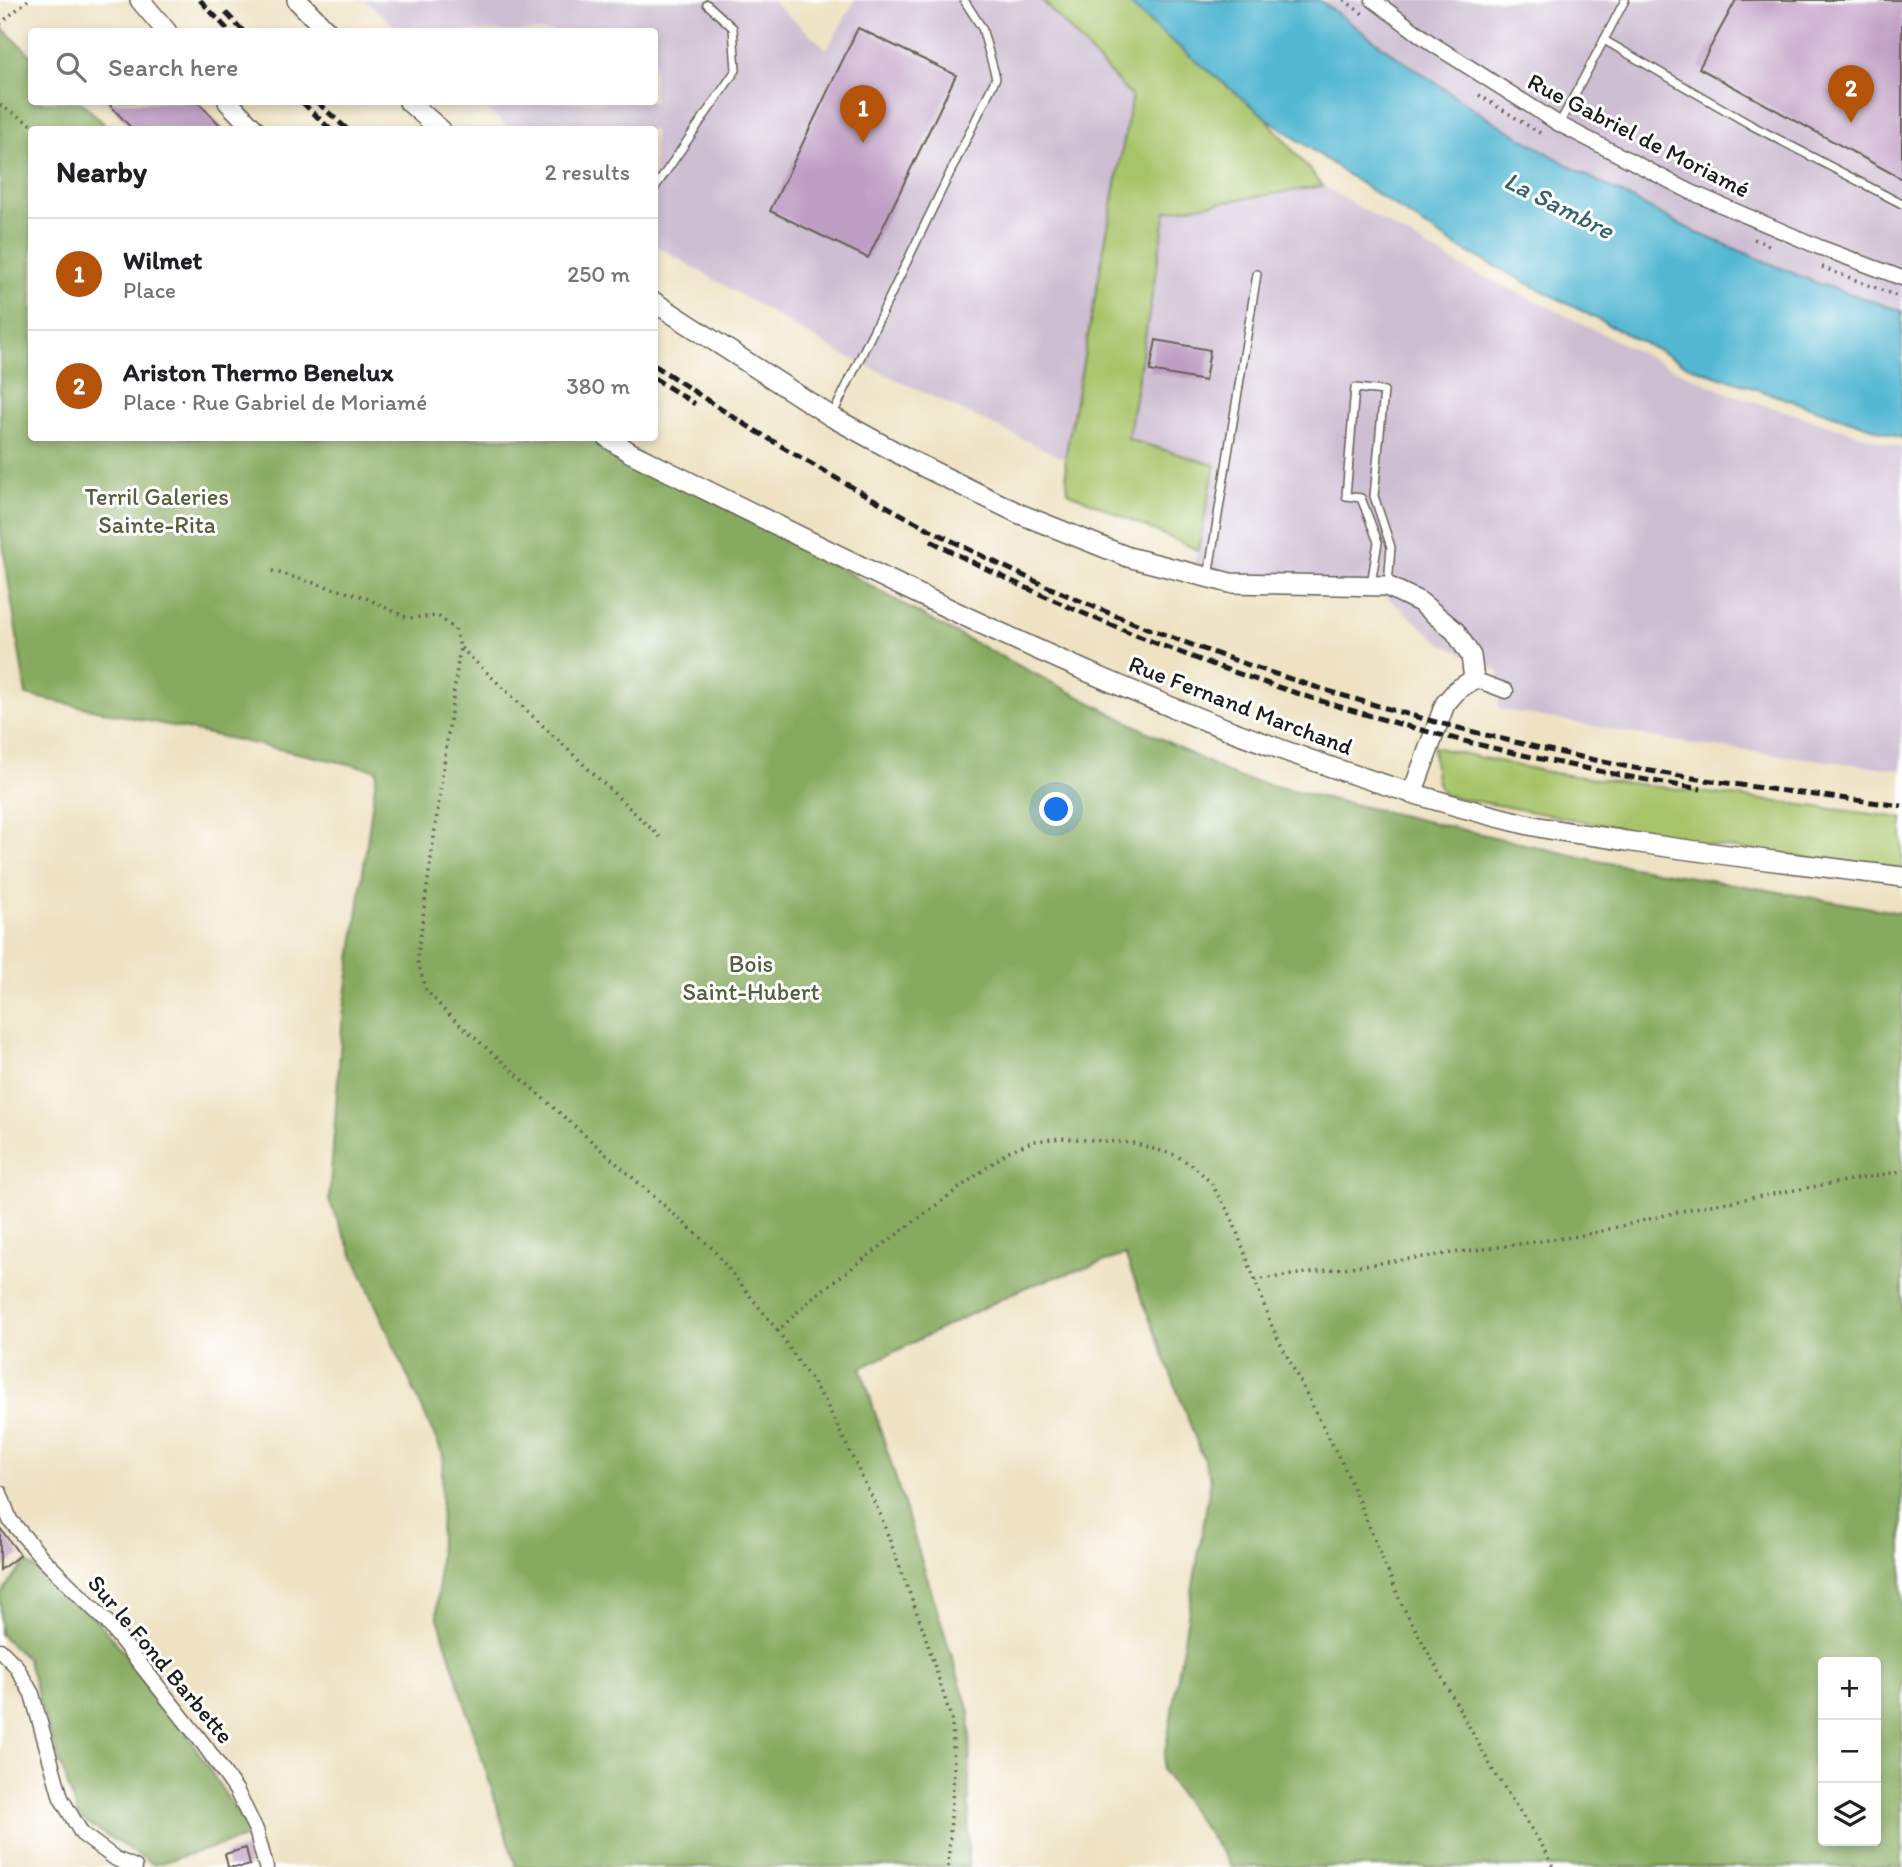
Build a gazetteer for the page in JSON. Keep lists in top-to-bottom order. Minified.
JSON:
{"streets":{"street":["Rue Gabriel de Moriamé","Rue Fernand Marchand","Sur le Fond Barbette"]},"water":["La Sambre"],"parks":["Terril Galeries Sainte-Rita","Bois Saint-Hubert"],"page":{"search":"Search here","pins":["2","1"],"heading":["Nearby","2 results"],"list":[{"mark":"1","name":"Wilmet","note":"Place","value":"250 m"},{"mark":"2","name":"Ariston Thermo Benelux","note":"Place · Rue Gabriel de Moriamé","value":"380 m"}],"map_buttons":["+","−"]}}
